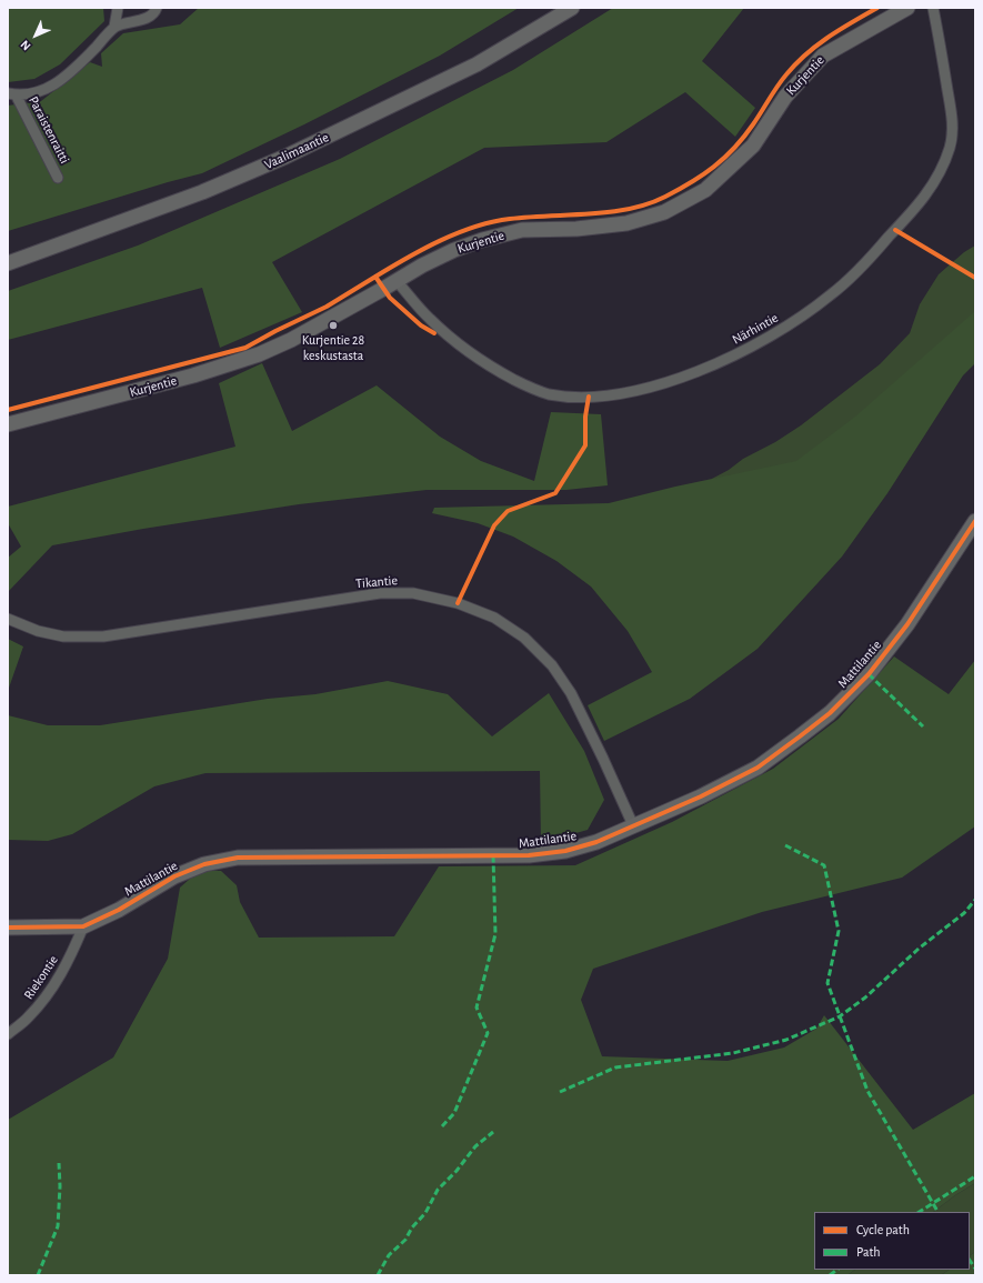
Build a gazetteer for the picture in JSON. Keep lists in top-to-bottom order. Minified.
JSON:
{"streets":{"street":["Kurjentie","Paraistenraitti","Vaalimaantie","Närhintie","Tikantie","Mattilantie","Riekontie"]},"crossings":[["Kurjentie","Närhintie"],["Tikantie","Mattilantie"],["Mattilantie","Riekontie"]],"places":["Kurjentie 28 keskustasta"],"legend":["Cycle path","Path"],"north":"bottom left"}
